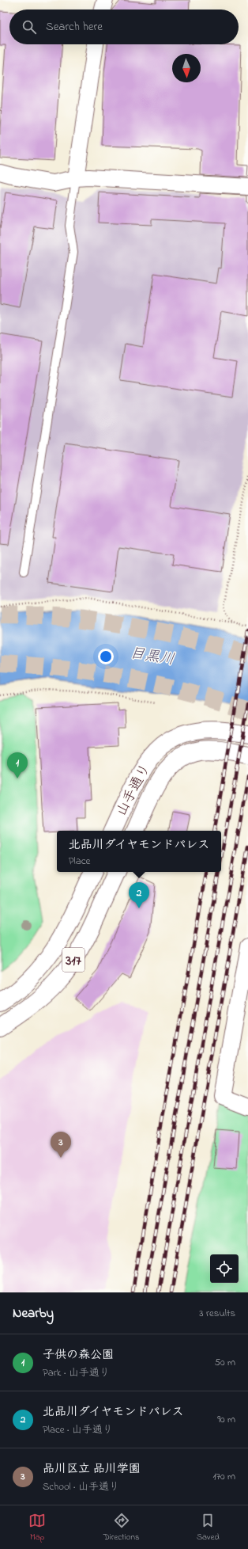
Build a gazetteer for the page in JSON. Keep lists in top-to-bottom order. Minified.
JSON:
{"streets":{"main road":["山手通り","317"]},"water":["目黒川"],"north":"bottom","page":{"search":"Search here","pins":["1","2","3"],"popup":["北品川ダイヤモンドパレス","Place"],"heading":["Nearby","3 results"],"list":[{"mark":"1","name":"子供の森公園","note":"Park · 山手通り","value":"50 m"},{"mark":"2","name":"北品川ダイヤモンドパレス","note":"Place · 山手通り","value":"90 m"},{"mark":"3","name":"品川区立 品川学園","note":"School · 山手通り","value":"170 m"}],"nav":["Map","Directions","Saved"]}}
